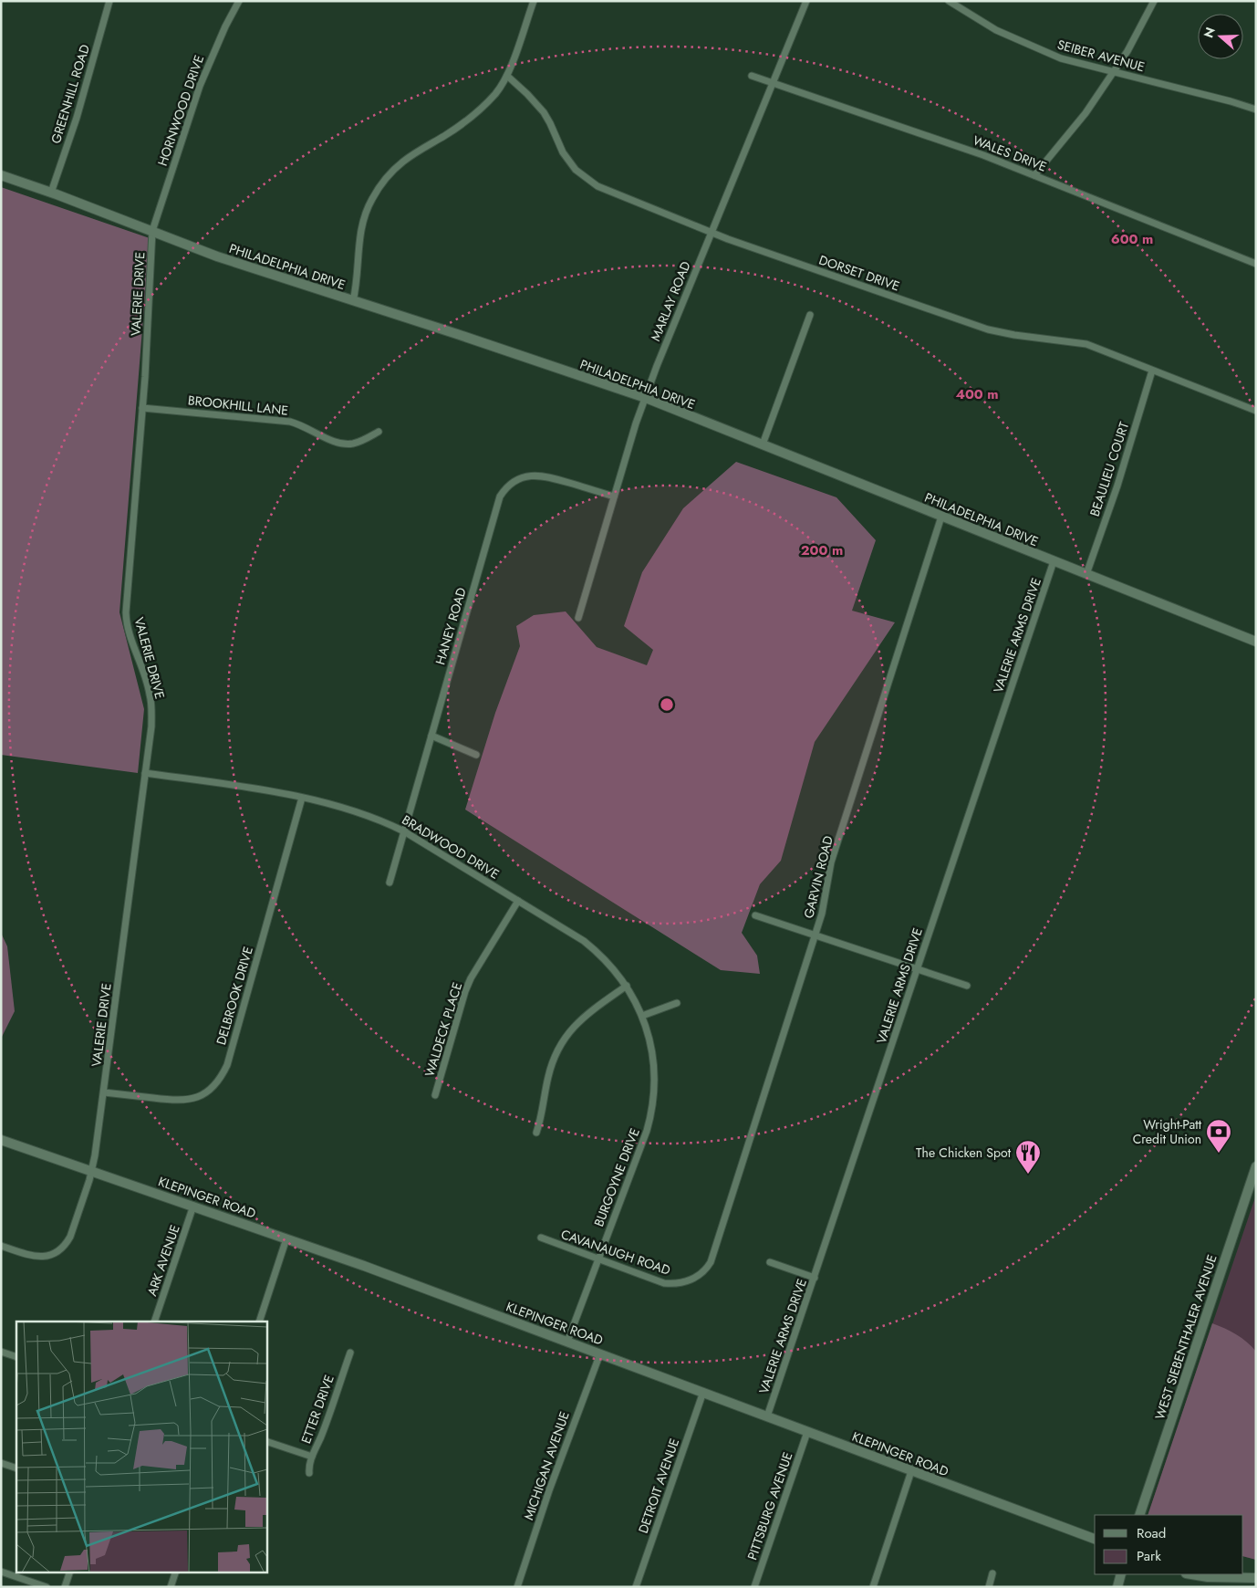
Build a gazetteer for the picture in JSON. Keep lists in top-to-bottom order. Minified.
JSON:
{"streets":{"main road":["PHILADELPHIA DRIVE","KLEPINGER ROAD","WEST SIEBENTHALER AVENUE"],"street":["SEIBER AVENUE","GREENHILL ROAD","HORNWOOD DRIVE","WALES DRIVE","DORSET DRIVE","VALERIE DRIVE","MARLAY ROAD","BROOKHILL LANE","BEAULIEU COURT","HANEY ROAD","VALERIE ARMS DRIVE","BRADWOOD DRIVE","GARVIN ROAD","DELBROOK DRIVE","WALDECK PLACE","BURGOYNE DRIVE","CAVANAUGH ROAD","ARK AVENUE","ETTER DRIVE","MICHIGAN AVENUE","DETROIT AVENUE","PITTSBURG AVENUE"]},"crossings":[["GREENHILL ROAD","PHILADELPHIA DRIVE"],["HORNWOOD DRIVE","PHILADELPHIA DRIVE"],["HORNWOOD DRIVE","VALERIE DRIVE"],["WALES DRIVE","MARLAY ROAD"],["PHILADELPHIA DRIVE","VALERIE DRIVE"],["PHILADELPHIA DRIVE","MARLAY ROAD"],["PHILADELPHIA DRIVE","BEAULIEU COURT"],["PHILADELPHIA DRIVE","VALERIE ARMS DRIVE"],["PHILADELPHIA DRIVE","GARVIN ROAD"],["DORSET DRIVE","MARLAY ROAD"],["DORSET DRIVE","BEAULIEU COURT"],["VALERIE DRIVE","BROOKHILL LANE"],["VALERIE DRIVE","BRADWOOD DRIVE"],["VALERIE DRIVE","DELBROOK DRIVE"],["VALERIE DRIVE","KLEPINGER ROAD"],["MARLAY ROAD","HANEY ROAD"],["HANEY ROAD","BRADWOOD DRIVE"],["VALERIE ARMS DRIVE","KLEPINGER ROAD"],["BRADWOOD DRIVE","DELBROOK DRIVE"],["BRADWOOD DRIVE","WALDECK PLACE"],["BRADWOOD DRIVE","BURGOYNE DRIVE"],["GARVIN ROAD","CAVANAUGH ROAD"],["BURGOYNE DRIVE","KLEPINGER ROAD"],["BURGOYNE DRIVE","CAVANAUGH ROAD"],["KLEPINGER ROAD","ARK AVENUE"],["KLEPINGER ROAD","MICHIGAN AVENUE"],["KLEPINGER ROAD","DETROIT AVENUE"],["KLEPINGER ROAD","PITTSBURG AVENUE"]],"places":{"bank":["Wright-Patt Credit Union"],"restaurant":["The Chicken Spot"]},"legend":["Road","Park"],"north":"left","rings":["600 m","400 m","200 m"]}
